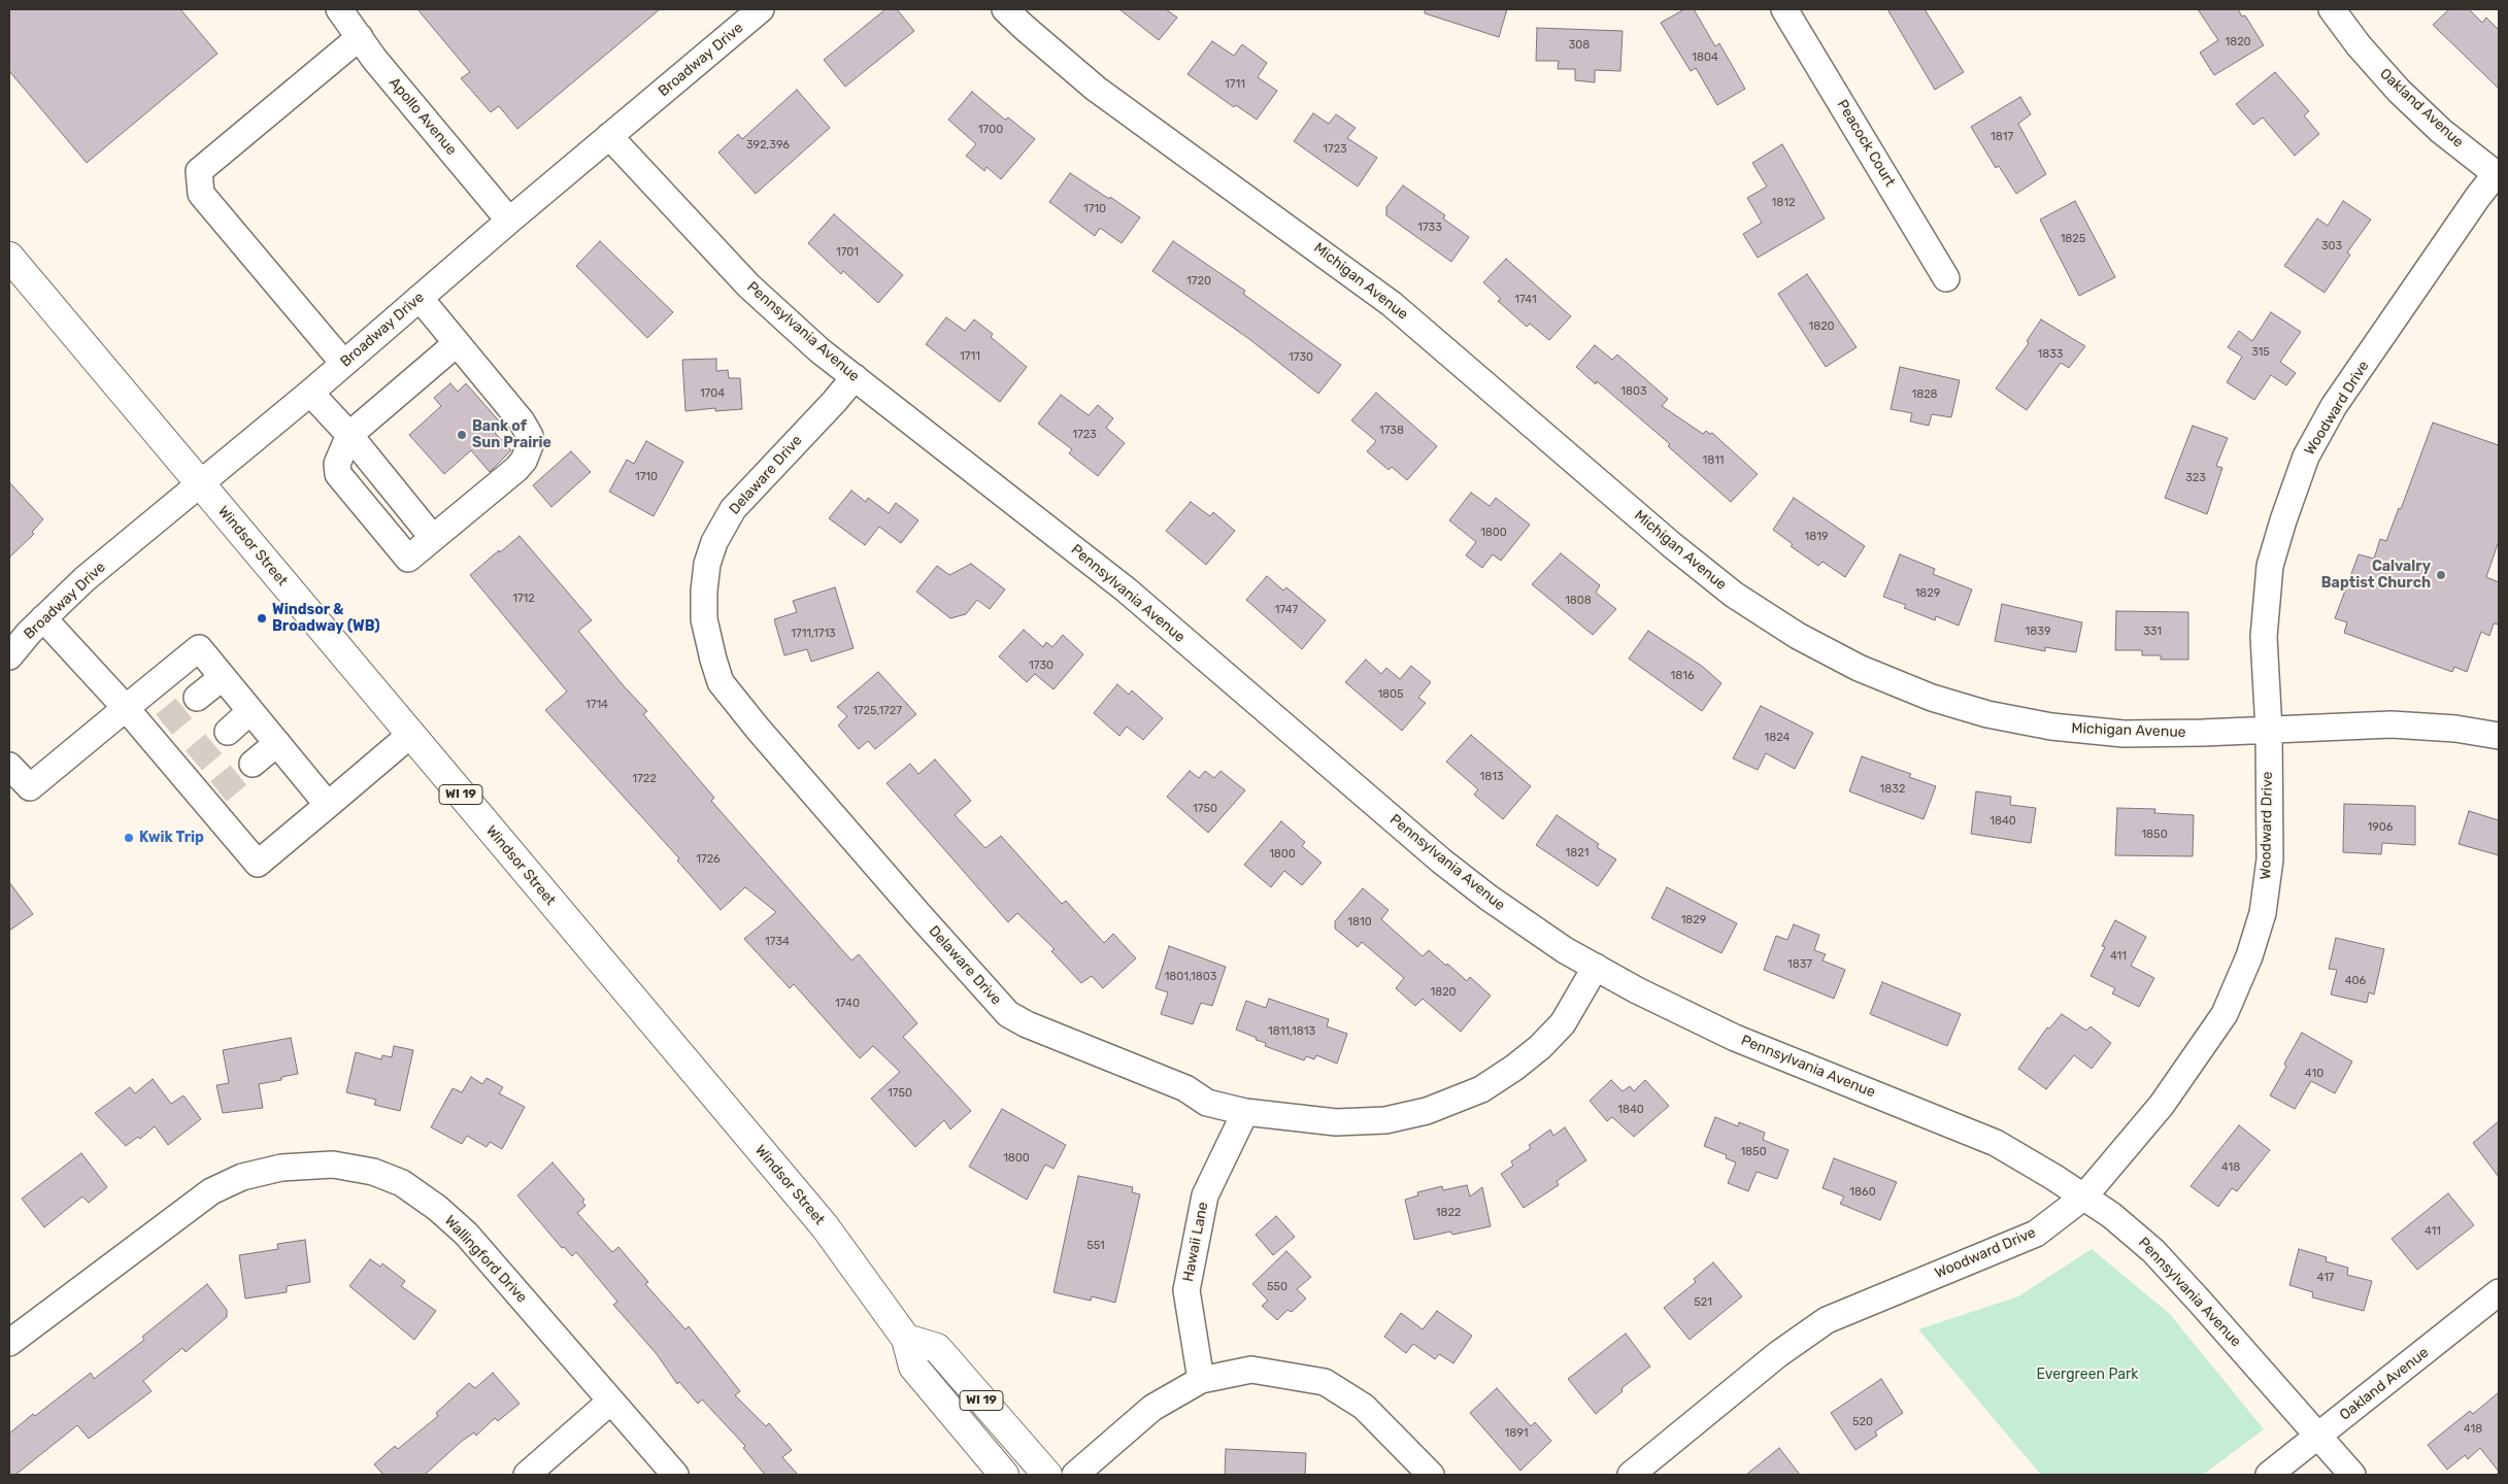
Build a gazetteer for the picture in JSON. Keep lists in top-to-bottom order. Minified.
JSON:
{"streets":{"main road":["Windsor Street","WI 19"],"street":["Broadway Drive","Oakland Avenue","Apollo Avenue","Peacock Court","Michigan Avenue","Pennsylvania Avenue","Woodward Drive","Delaware Drive","Hawaii Lane","Wallingford Drive"]},"crossings":[["Broadway Drive","Apollo Avenue"],["Broadway Drive","Pennsylvania Avenue"],["Broadway Drive","Windsor Street"],["Oakland Avenue","Pennsylvania Avenue"],["Oakland Avenue","Woodward Drive"],["Michigan Avenue","Woodward Drive"],["Pennsylvania Avenue","Woodward Drive"],["Pennsylvania Avenue","Delaware Drive"],["Delaware Drive","Hawaii Lane"],["Windsor Street","WI 19"]],"parks":["Evergreen Park"],"places":["Bank of Sun Prairie","Calvalry Baptist Church","Windsor & Broadway (WB)","Kwik Trip"],"house_numbers":["1820","308","1804","1711","1700","1817","392,396","1723","1812","1710","1733","1825","303","1701","1720","1741","1820","315","1833","1711","1730","1803","1704","1828","1738","1723","1811","1710","323","1800","1819","1829","1712","1808","1747","1839","331","1711,1713","1730","1816","1805","1714","1725,1727","1824","1813","1722","1832","1750","1840","1906","1850","1821","1800","1726","1829","1810","1734","411","1837","1801,1803","406","1820","1740","1811,1813","410","1750","1840","1850","1800","418","1860","1822","411","551","417","550","521","520","418","1891"]}
